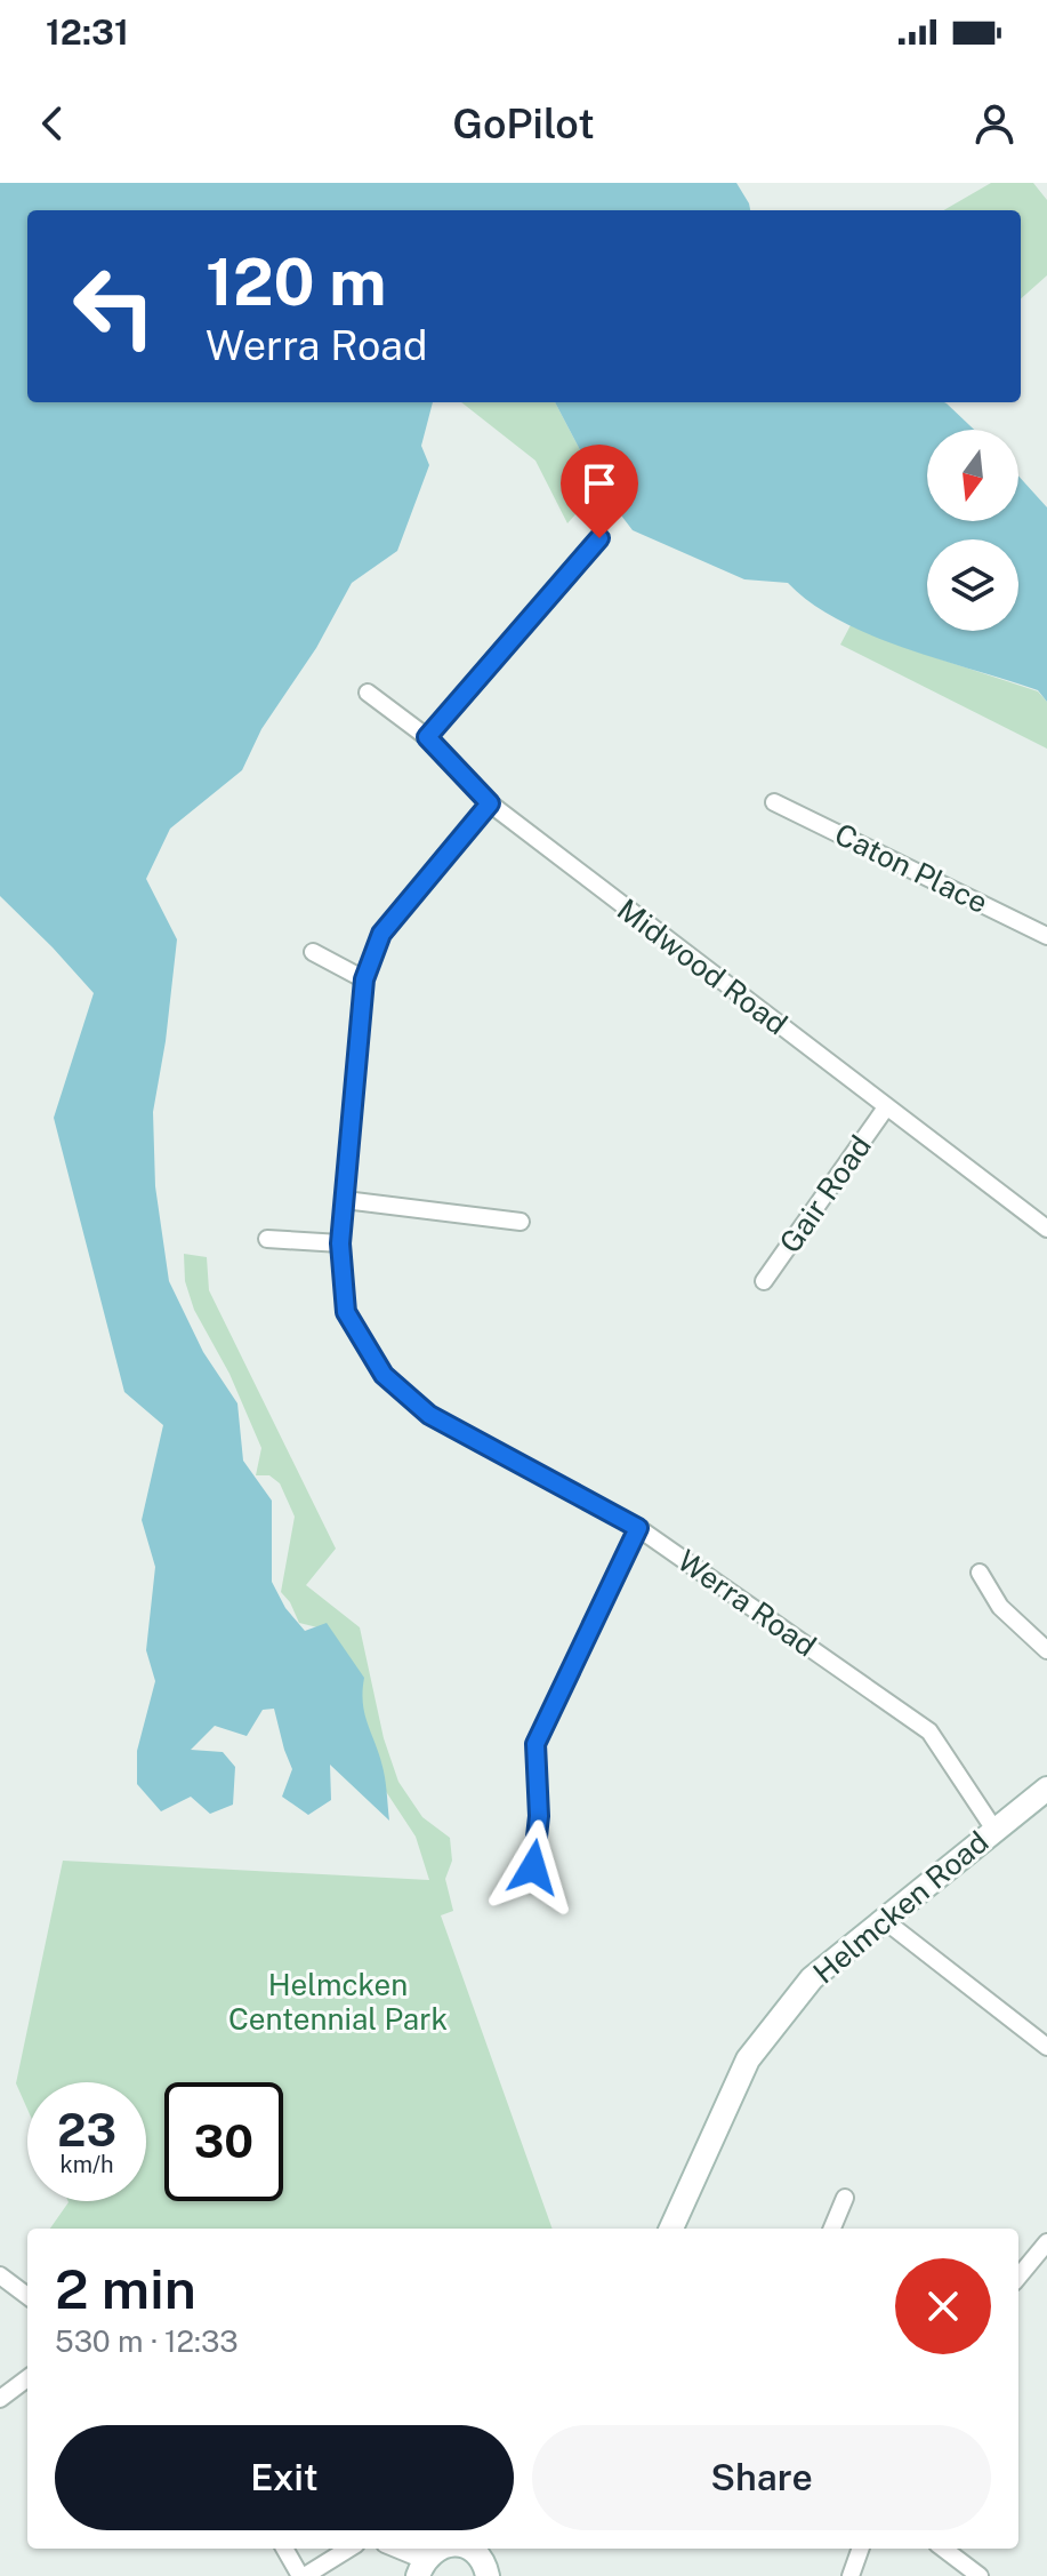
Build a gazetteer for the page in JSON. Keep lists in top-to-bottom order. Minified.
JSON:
{"streets":{"main road":["Helmcken Road"],"street":["Caton Place","Midwood Road","Gair Road","Werra Road"]},"crossings":[["Midwood Road","Gair Road"],["Midwood Road","Werra Road"],["Werra Road","Helmcken Road"]],"parks":["Helmcken Centennial Park"],"north":"bottom","page":{"status":"12:31","header":"GoPilot","turn":["120 m","Werra Road"],"speed":"23 km/h","limit":"30","heading":["2 min","530 m · 12:33"],"buttons":["Exit","Share"]}}
